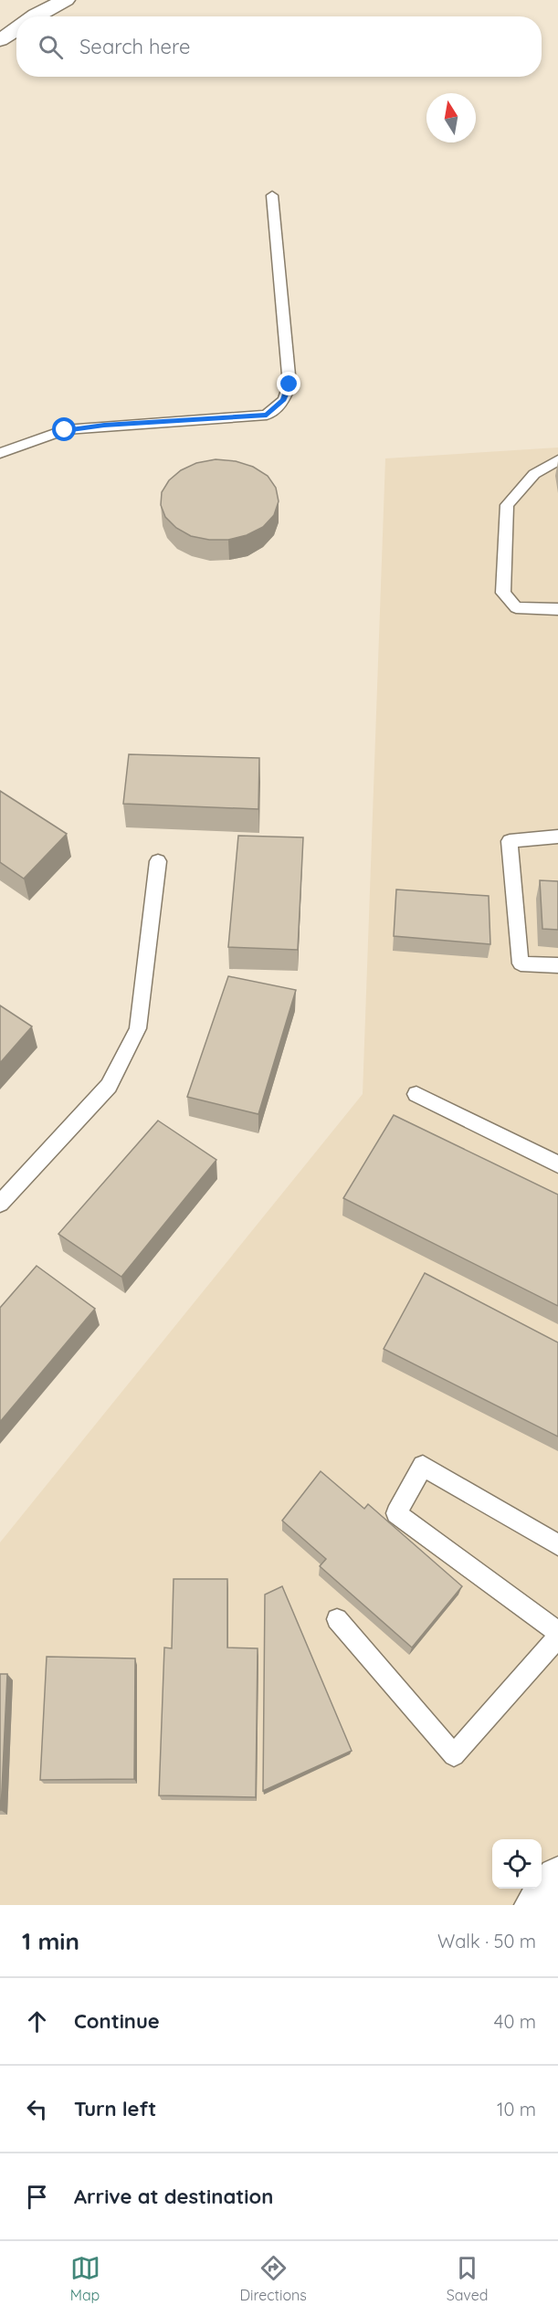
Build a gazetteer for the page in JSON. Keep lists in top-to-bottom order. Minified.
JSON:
{"north":"top","page":{"search":"Search here","heading":["1 min","Walk · 50 m"],"list":[["Continue","40 m"],["Turn left","10 m"],"Arrive at destination"],"nav":["Map","Directions","Saved"]}}
